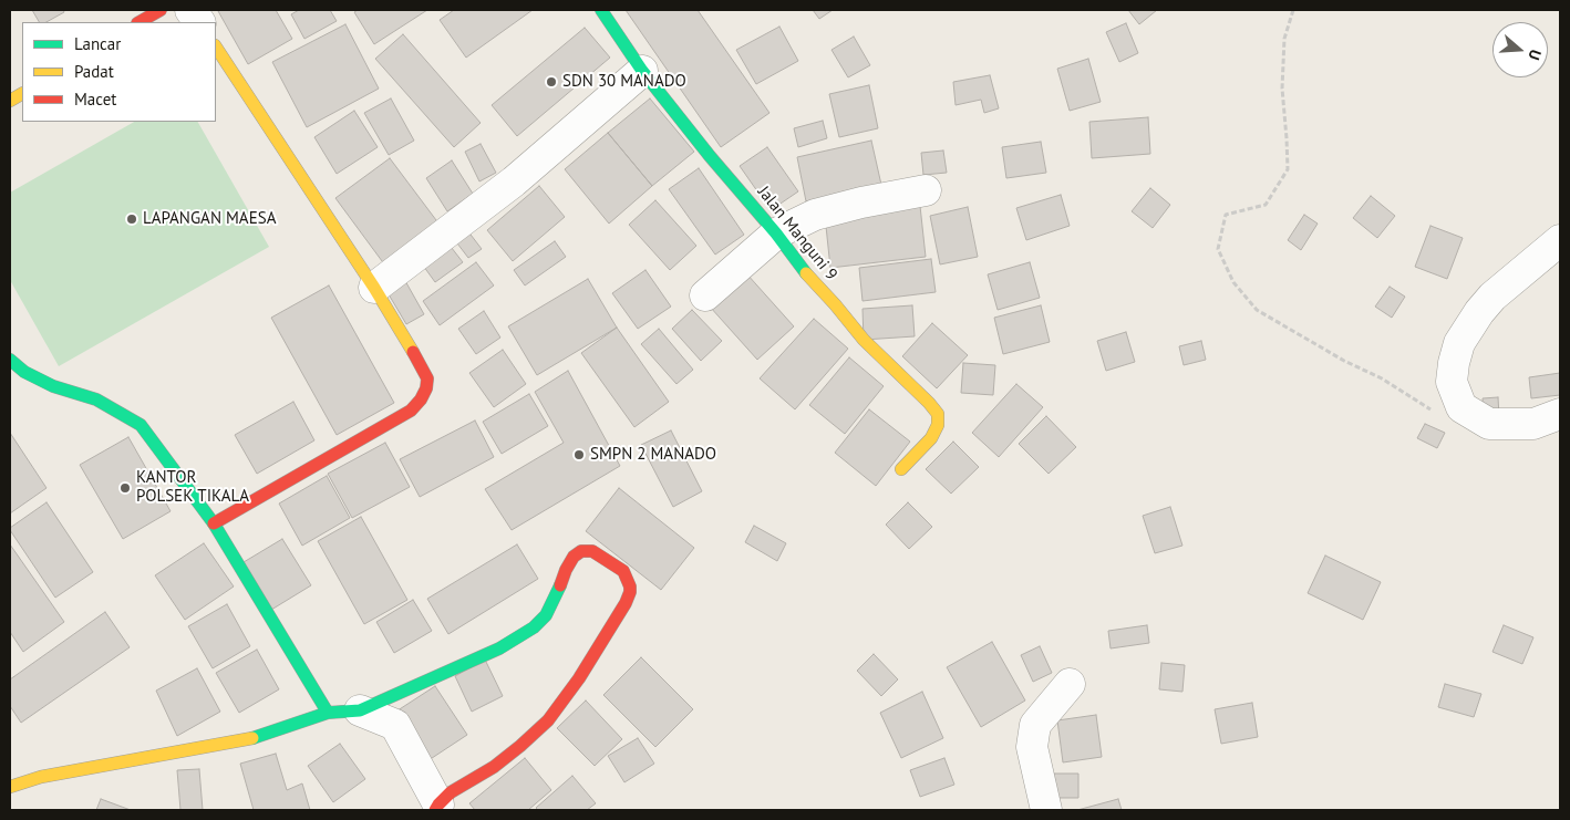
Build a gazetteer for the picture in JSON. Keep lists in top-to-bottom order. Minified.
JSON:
{"streets":{"street":["Jalan Manguni 9"]},"places":["SDN 30 MANADO","LAPANGAN MAESA","SMPN 2 MANADO","KANTOR POLSEK TIKALA"],"legend":["Lancar","Padat","Macet"],"north":"right"}
